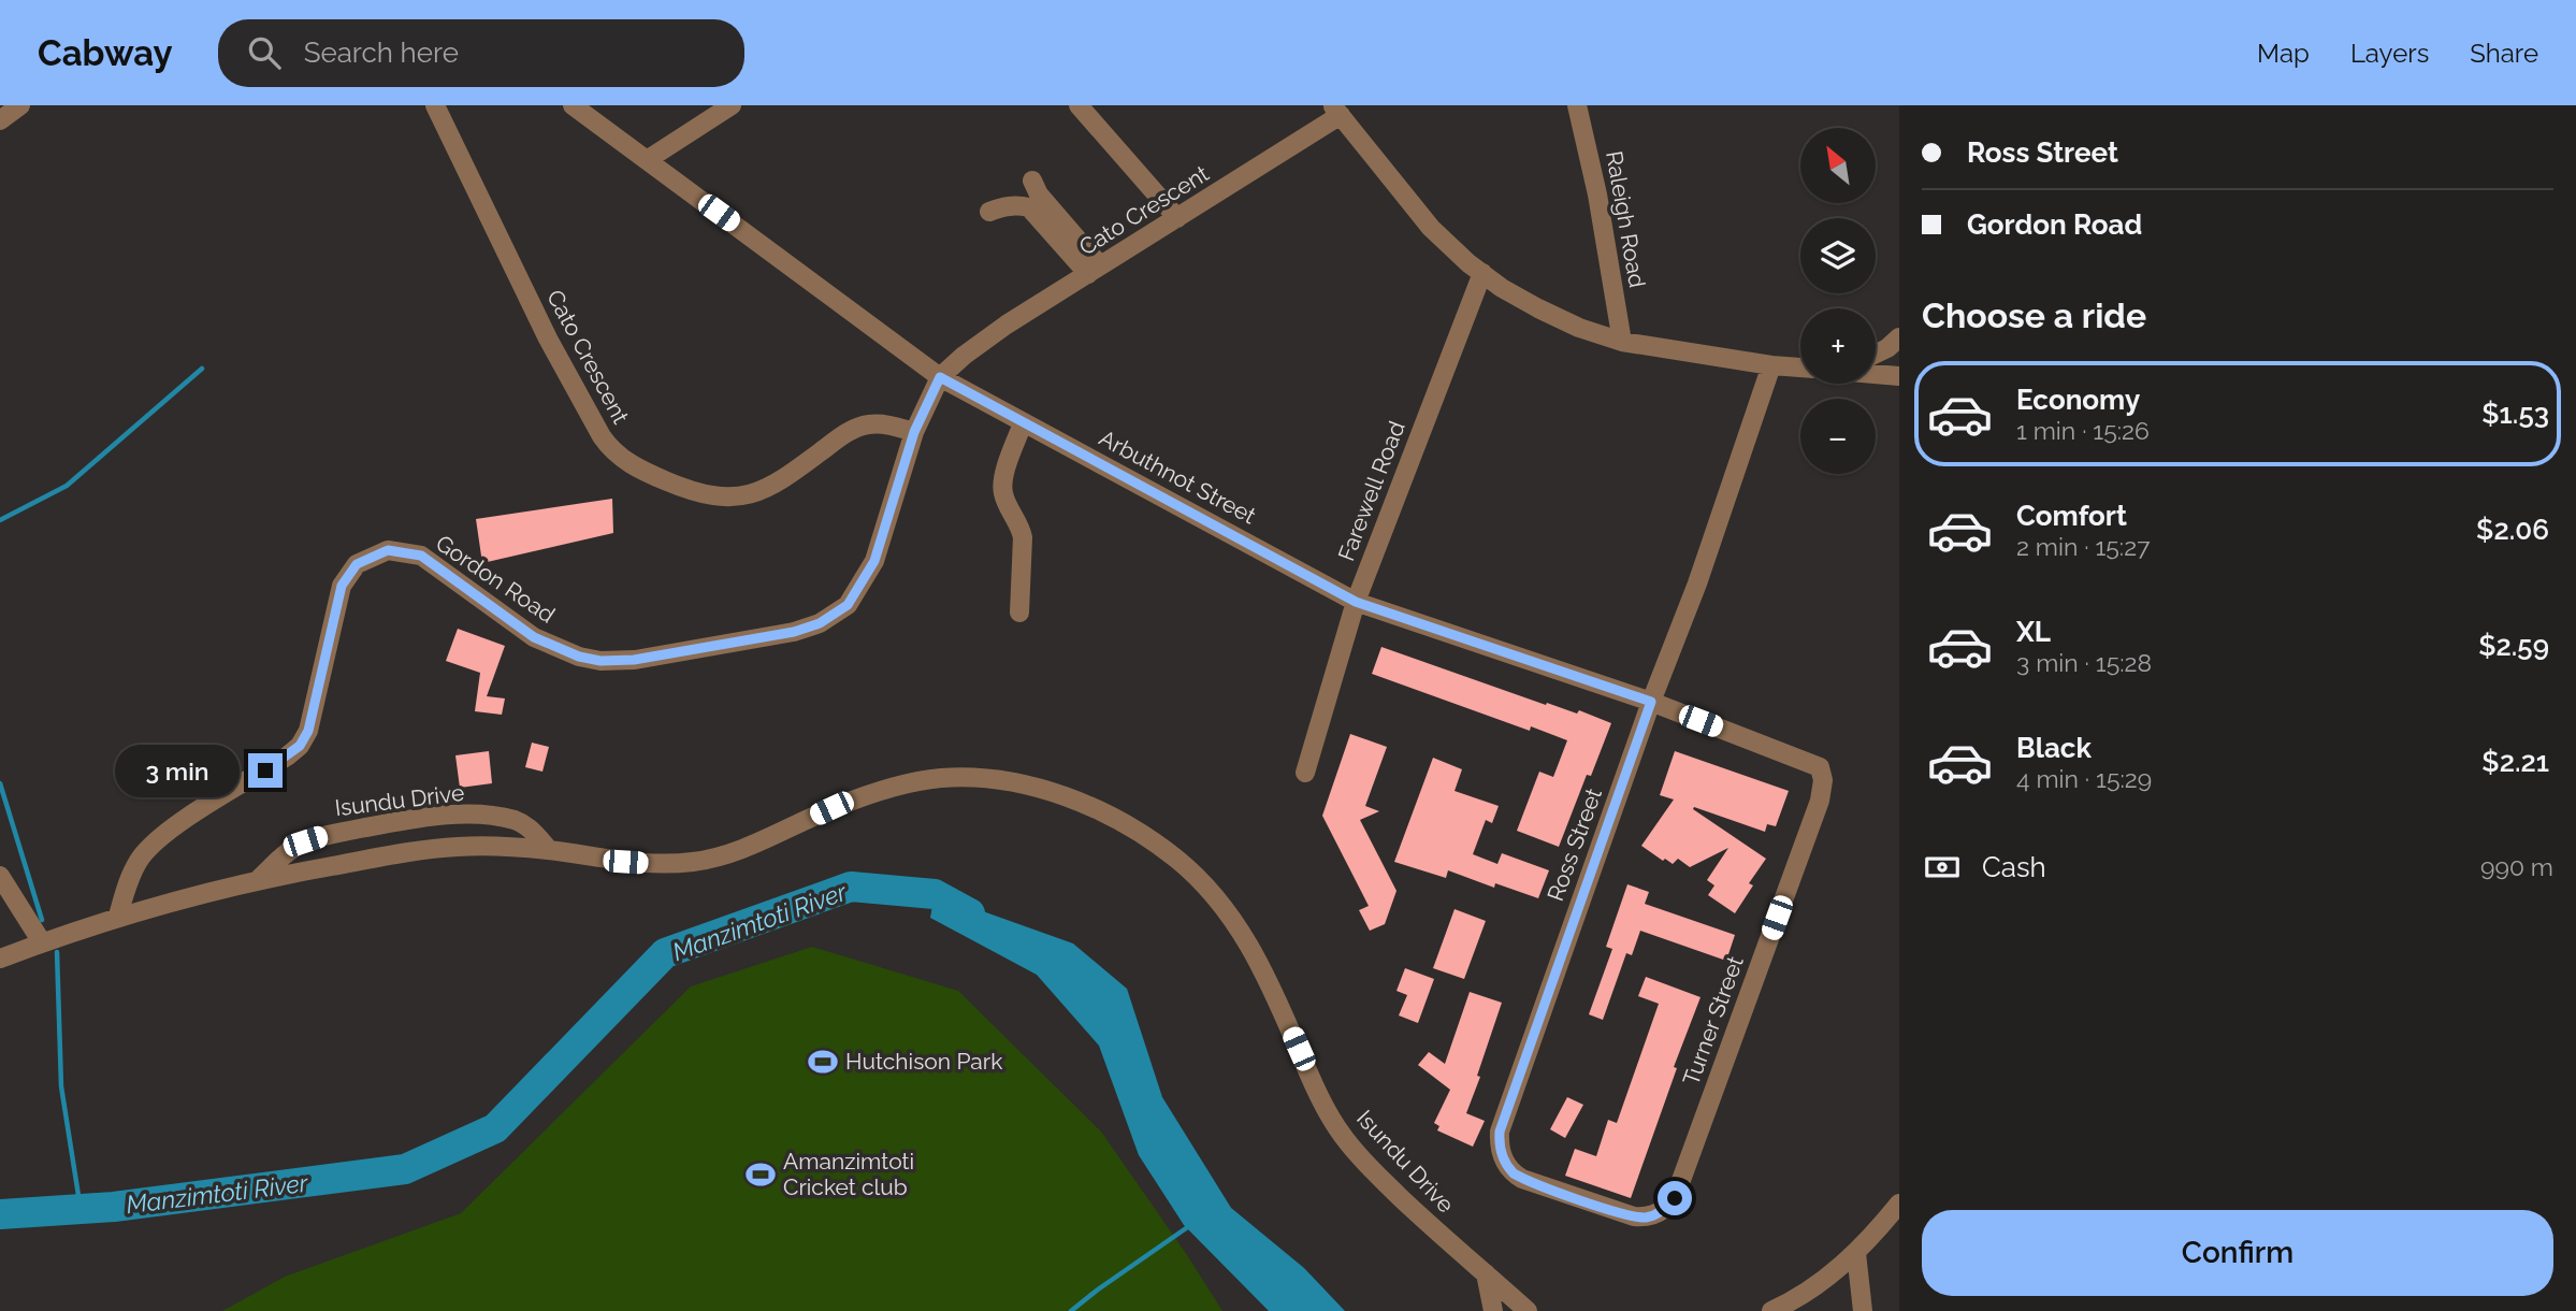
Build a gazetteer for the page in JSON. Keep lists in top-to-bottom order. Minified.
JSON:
{"streets":{"street":["Cato Crescent","Raleigh Road","Arbuthnot Street","Farewell Road","Gordon Road","Isundu Drive","Ross Street","Turner Street"]},"crossings":[["Cato Crescent","Arbuthnot Street"],["Cato Crescent","Gordon Road"],["Arbuthnot Street","Farewell Road"],["Arbuthnot Street","Gordon Road"],["Arbuthnot Street","Ross Street"],["Arbuthnot Street","Turner Street"],["Gordon Road","Isundu Drive"],["Ross Street","Turner Street"]],"water":["Manzimtoti River"],"places":{"sports":["Hutchison Park","Amanzimtoti Cricket club"]},"north":"top left","page":{"header":"Cabway","search":"Search here","nav":["Map","Layers","Share"],"banner":["Ross Street","Gordon Road"],"map_buttons":["+","−"],"heading":"Choose a ride","list":[{"name":"Economy","note":"1 min · 15:26","value":"$1.53"},{"name":"Comfort","note":"2 min · 15:27","value":"$2.06"},{"name":"XL","note":"3 min · 15:28","value":"$2.59"},{"name":"Black","note":"4 min · 15:29","value":"$2.21"}],"bubble":"3 min","pay":["Cash","990 m"],"buttons":"Confirm"}}
